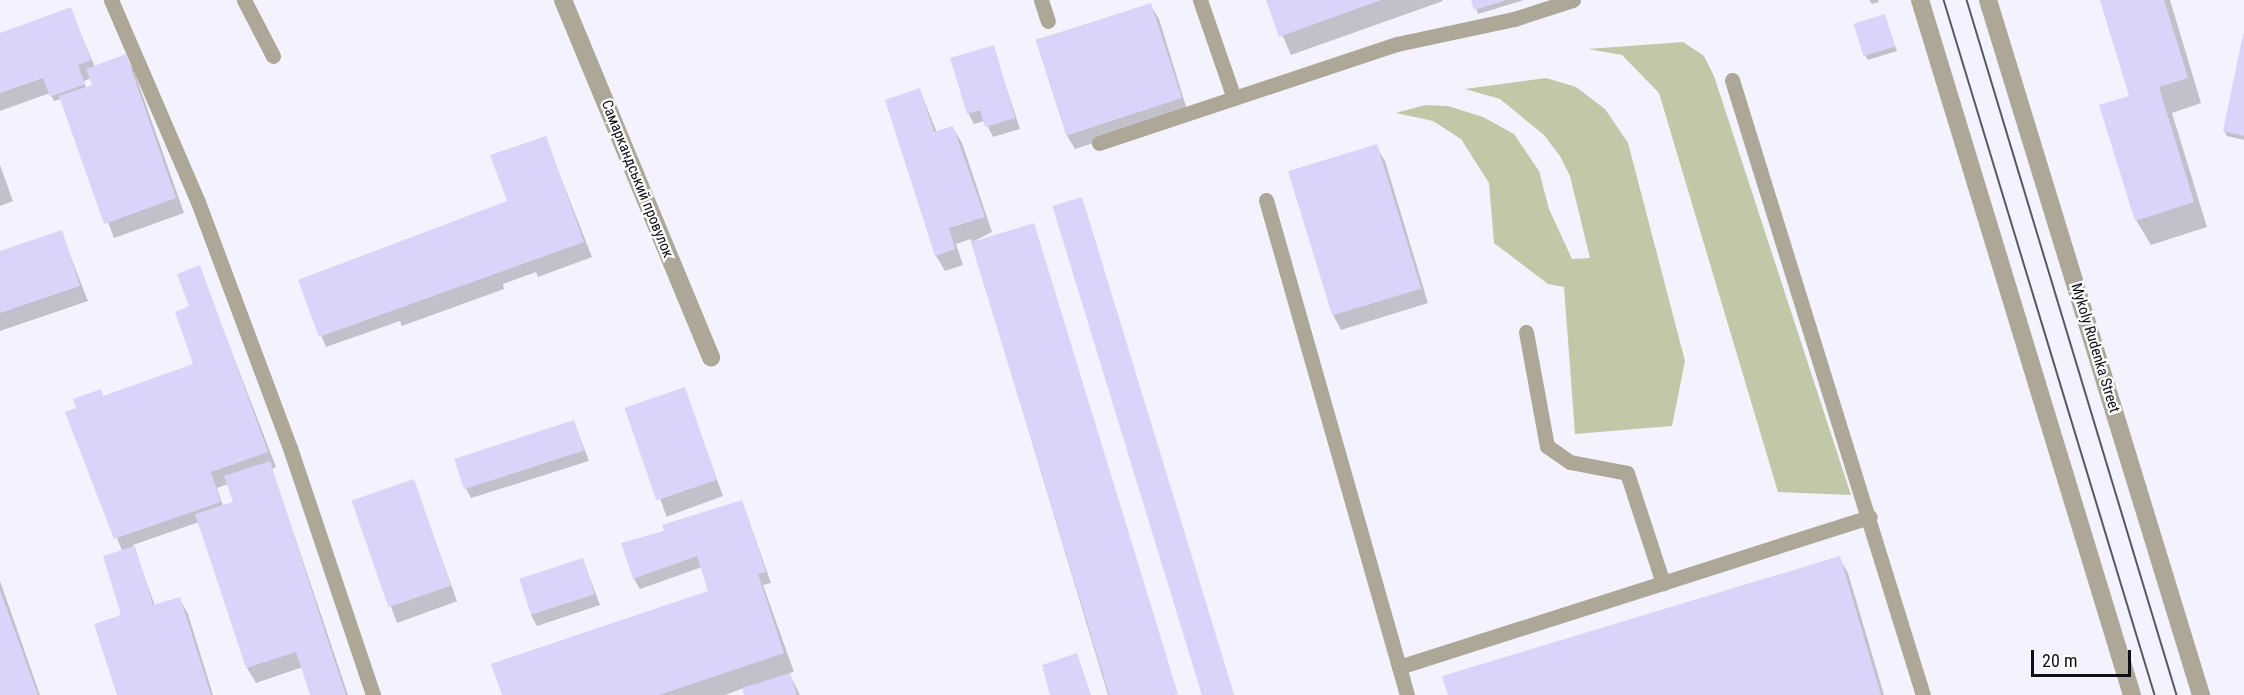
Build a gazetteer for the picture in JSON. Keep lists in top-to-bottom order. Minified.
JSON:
{"streets":{"street":["Самаркандський провулок","Mykoly Rudenka Street"]},"scale_bar":"20 m"}
